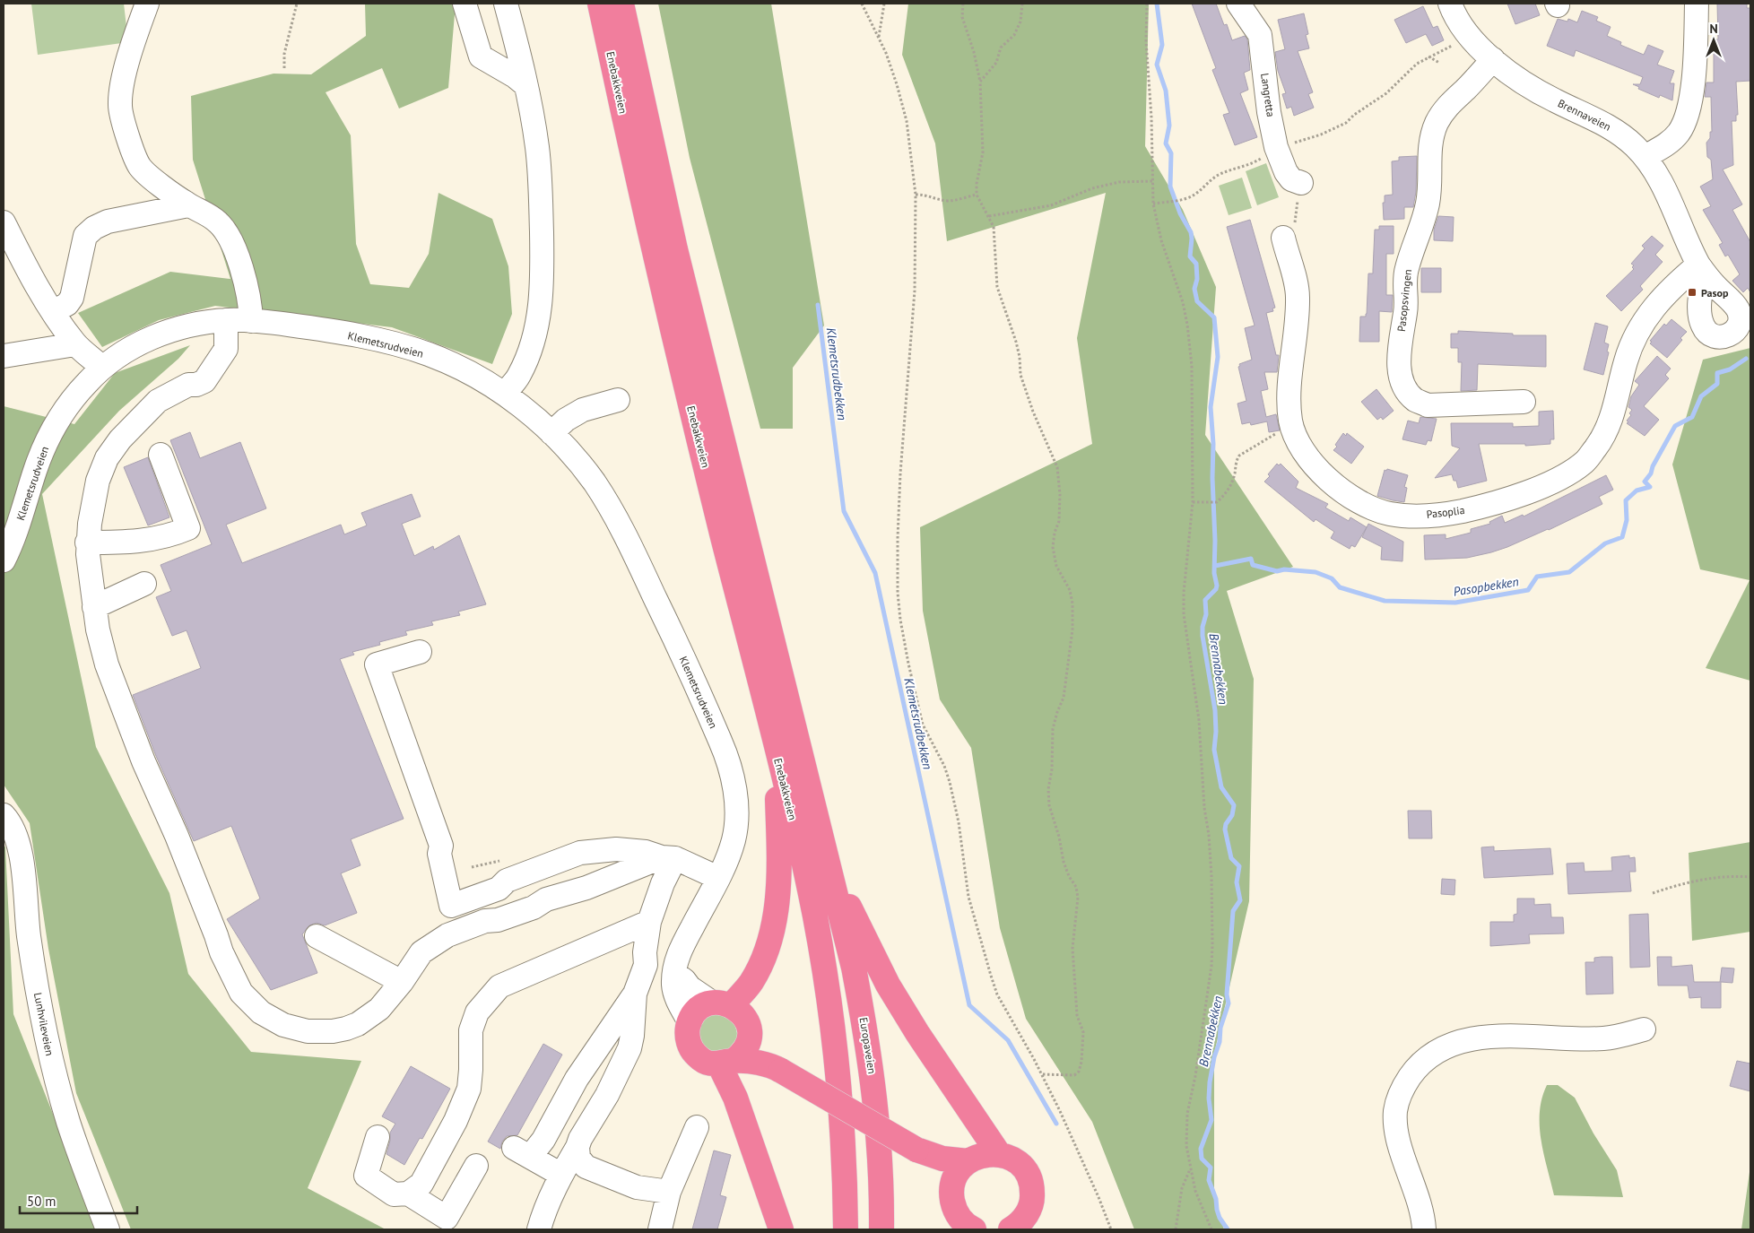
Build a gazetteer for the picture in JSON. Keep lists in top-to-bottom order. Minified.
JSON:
{"streets":{"highway":["Enebakkveien","Europaveien"],"street":["Langretta","Brennaveien","Pasopsvingen","Klemetsrudveien","Pasoplia","Lunhvileveien"]},"crossings":[["Enebakkveien","Europaveien"],["Brennaveien","Pasopsvingen"],["Brennaveien","Pasoplia"]],"water":["Klemetsrudbekken","Pasopbekken","Brennabekken"],"places":{"transit":["Pasop"]},"scale_bar":"50 m","north":"top"}
